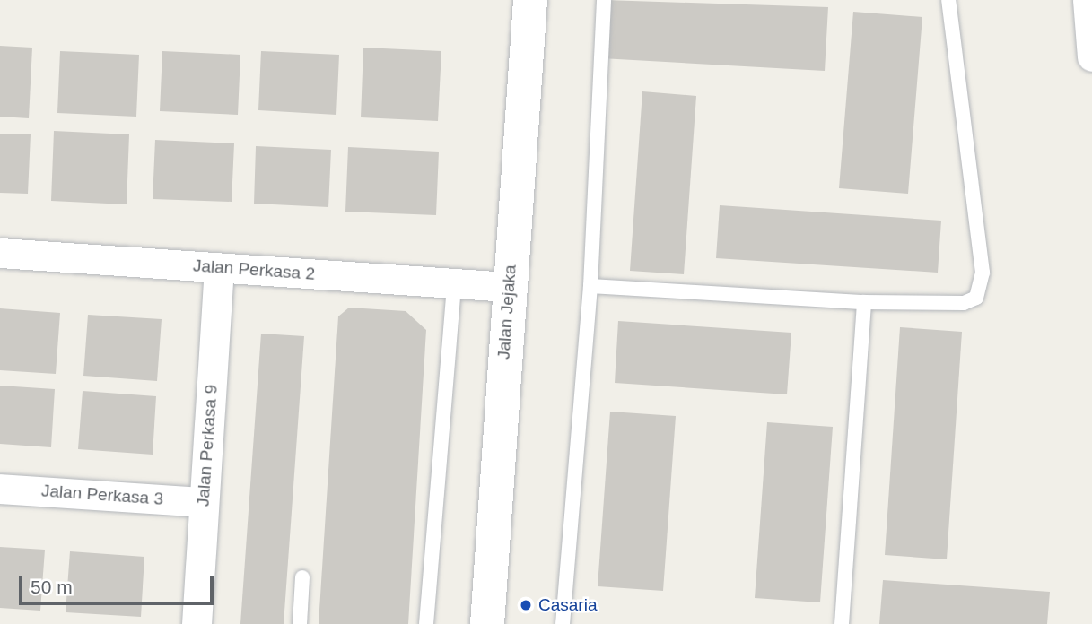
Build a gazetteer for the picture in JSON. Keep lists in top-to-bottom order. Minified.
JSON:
{"streets":{"street":["Jalan Perkasa 2","Jalan Jejaka","Jalan Perkasa 9","Jalan Perkasa 3"]},"crossings":[["Jalan Perkasa 2","Jalan Jejaka"],["Jalan Perkasa 2","Jalan Perkasa 9"],["Jalan Perkasa 9","Jalan Perkasa 3"]],"places":["Casaria"],"scale_bar":"50 m"}
